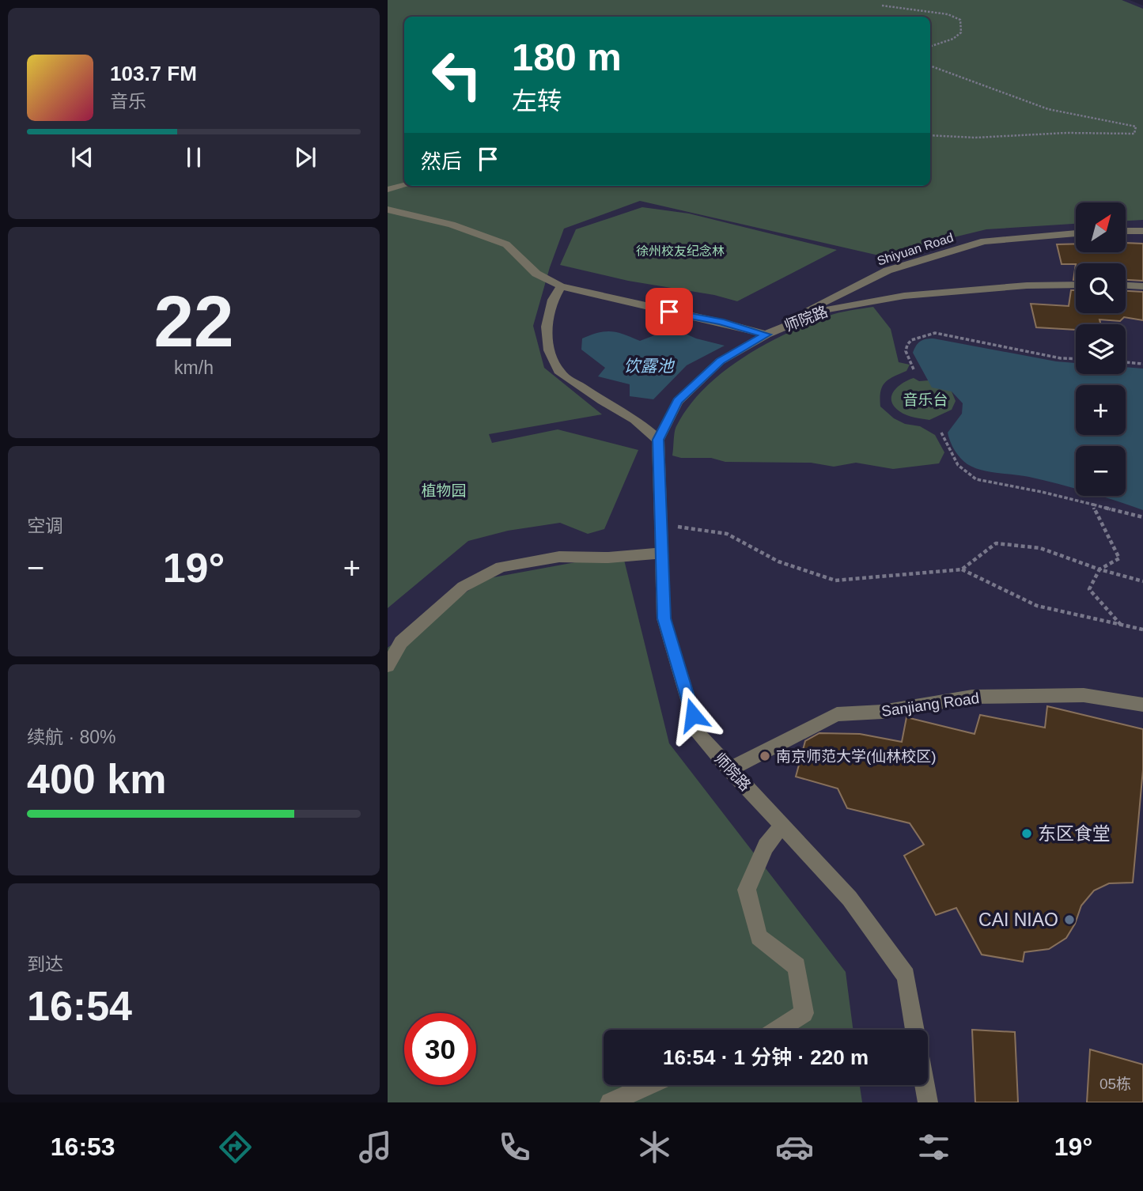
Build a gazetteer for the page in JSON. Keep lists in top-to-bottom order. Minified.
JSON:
{"streets":{"street":["Shiyuan Road","师院路","Sanjiang Road"]},"crossings":[["Shiyuan Road","师院路"],["师院路","Sanjiang Road"]],"water":["饮露池"],"parks":["徐州校友纪念林","音乐台","植物园"],"places":["南京师范大学(仙林校区)","东区食堂","CAI NIAO"],"house_numbers":["05栋"],"north":"top right","page":{"turn":["180 m","左转"],"song":["103.7 FM","音乐"],"then":"然后","map_buttons":["+","−"],"tile":[["22","km/h"],"空调",["续航 · 80%","400 km"],["到达","16:54"]],"heat":["−","19°","+"],"limit":"30","trip":"16:54 · 1 分钟 · 220 m","tabs":["16:53","19°"]}}
